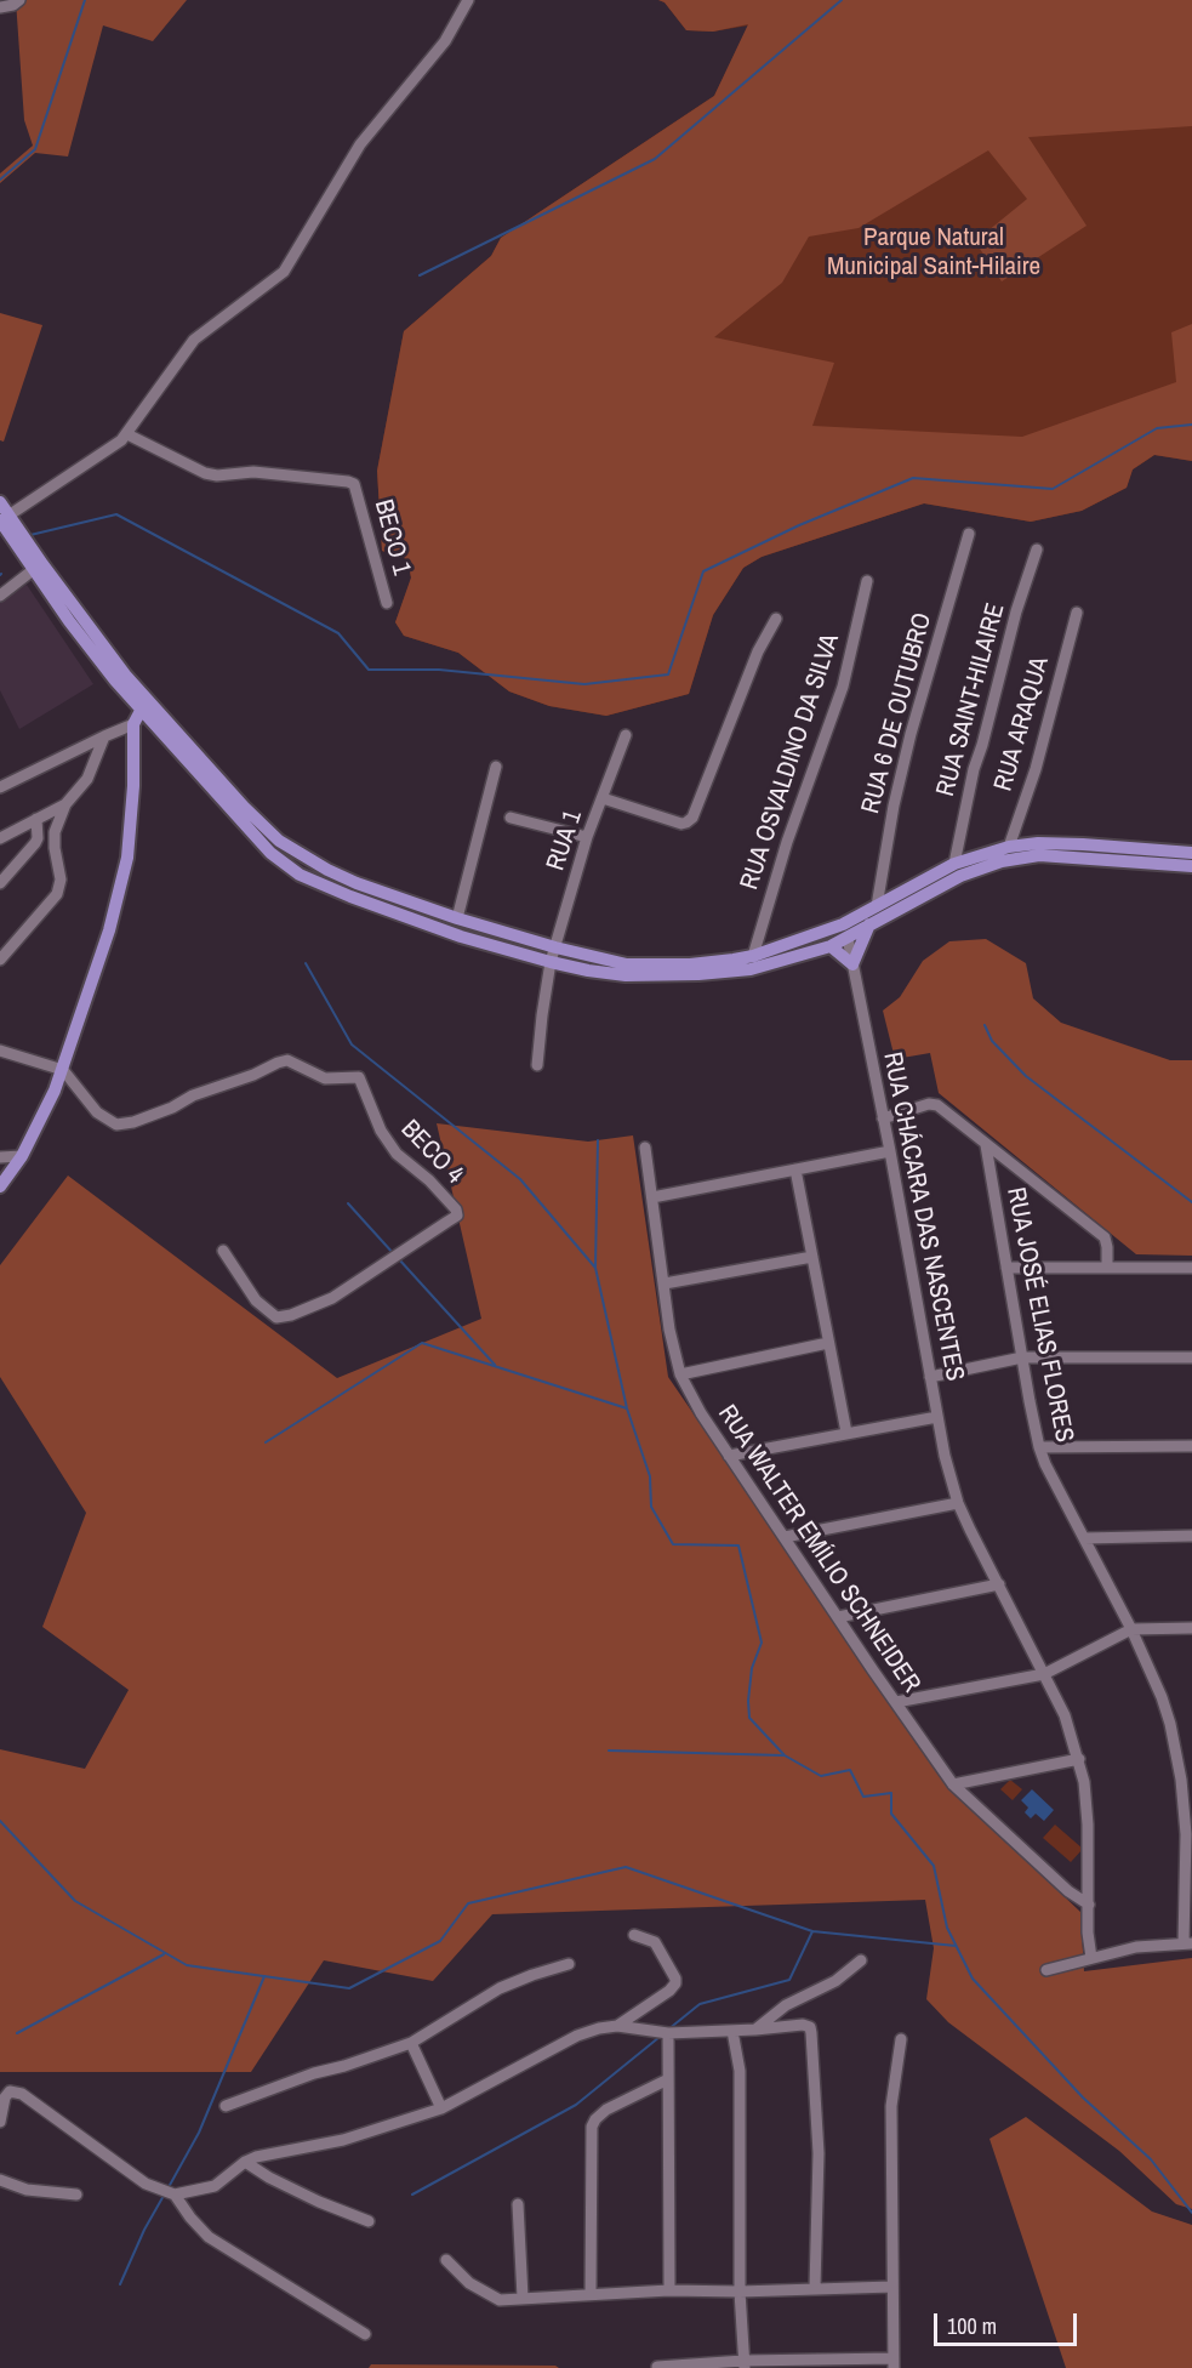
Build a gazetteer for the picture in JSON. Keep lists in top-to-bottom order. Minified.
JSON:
{"streets":{"street":["BECO 1","RUA SAINT-HILAIRE","RUA 6 DE OUTUBRO","RUA ARAQUA","RUA OSVALDINO DA SILVA","RUA 1","BECO 4","RUA CHÁCARA DAS NASCENTES","RUA JOSÉ ELIAS FLORES","RUA WALTER EMÍLIO SCHNEIDER"]},"crossings":[["RUA CHÁCARA DAS NASCENTES","RUA WALTER EMÍLIO SCHNEIDER"]],"parks":["Parque Natural Municipal Saint-Hilaire"],"scale_bar":"100 m"}
